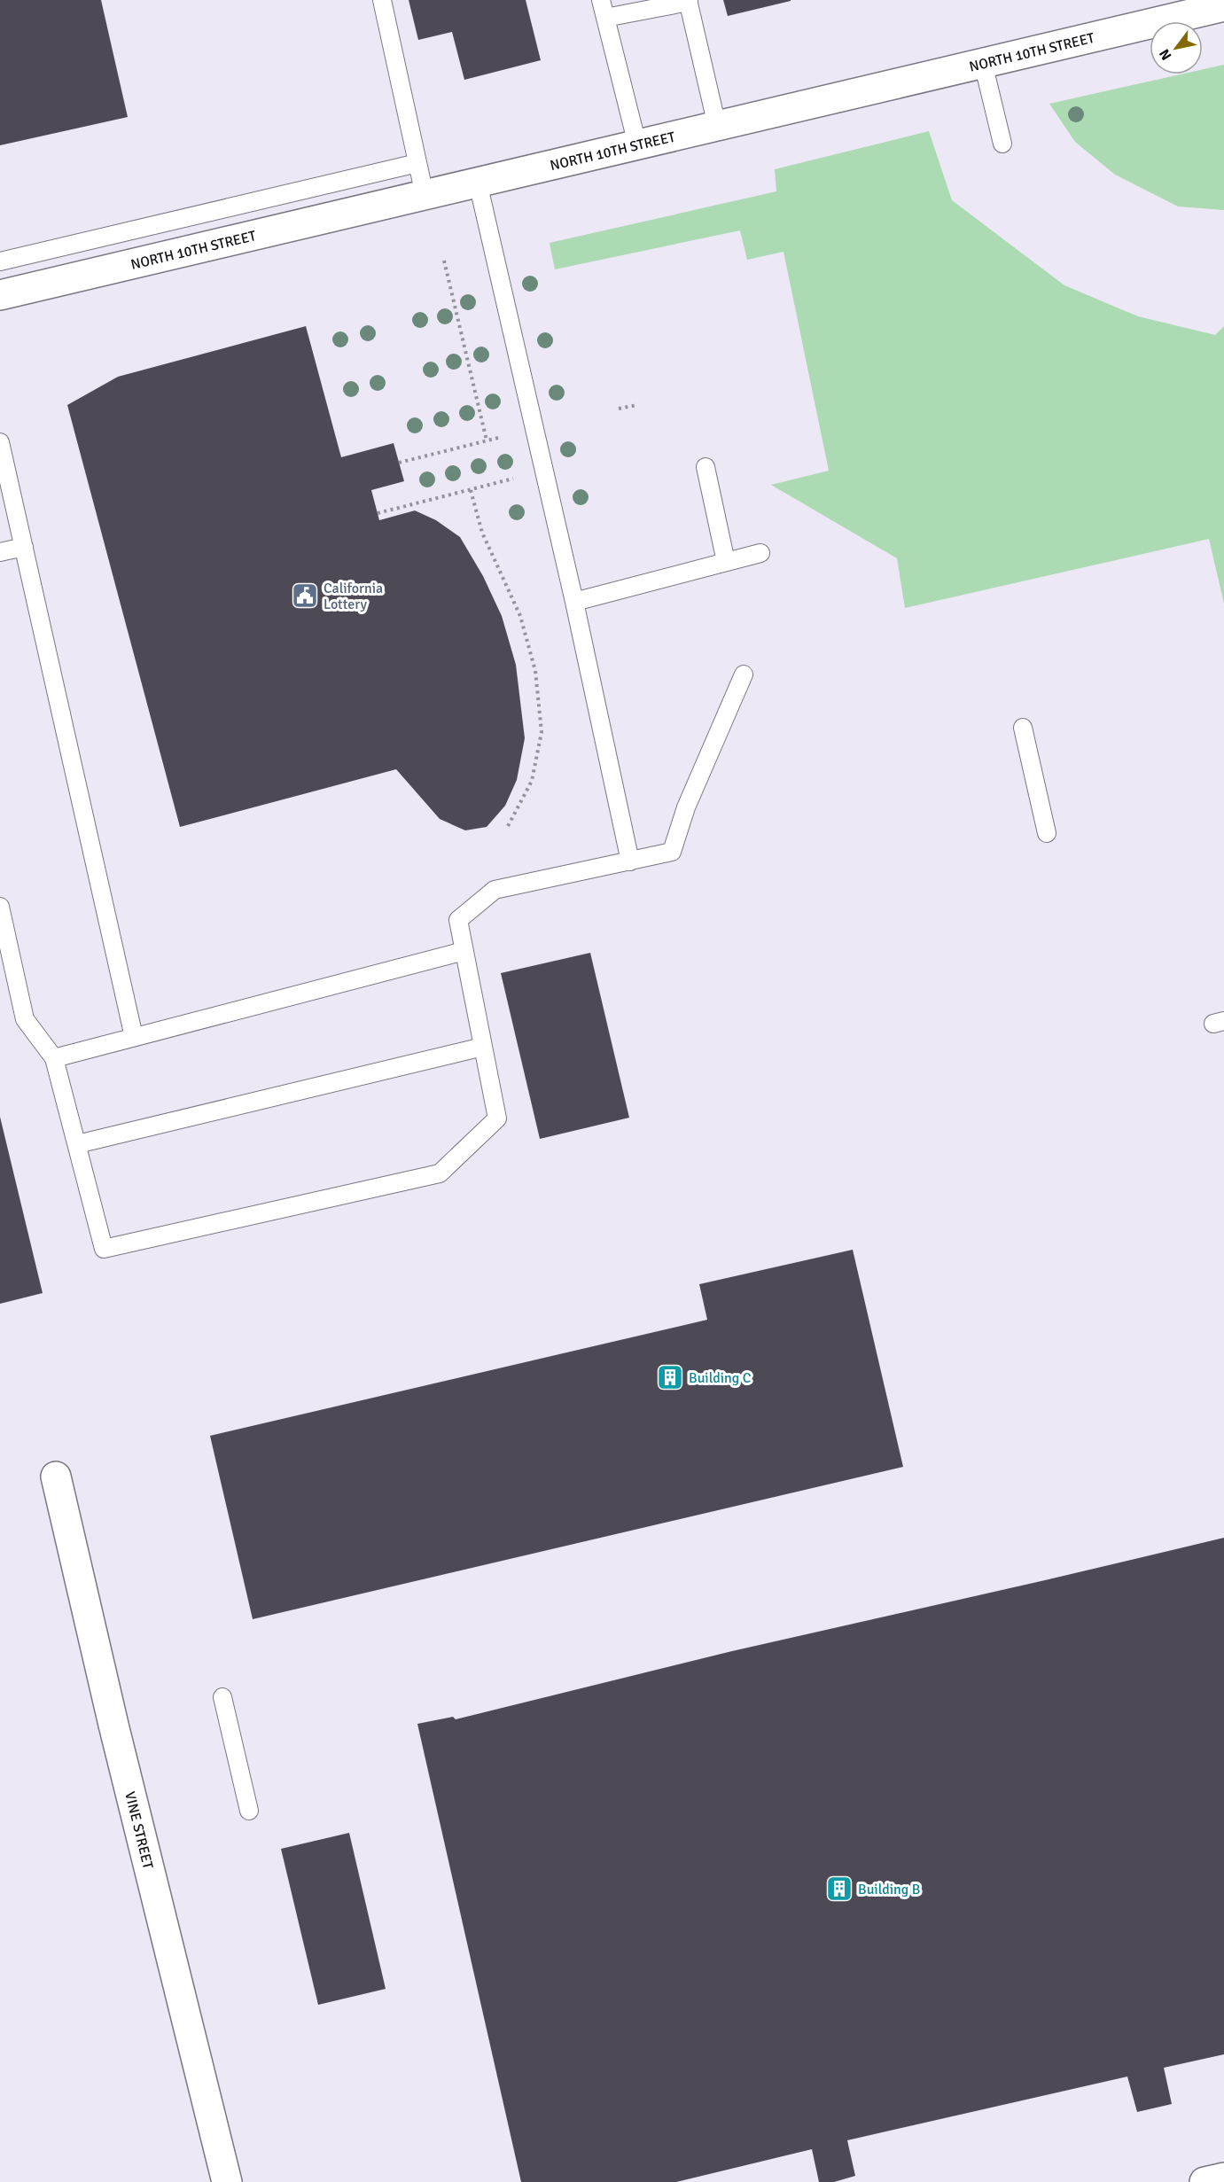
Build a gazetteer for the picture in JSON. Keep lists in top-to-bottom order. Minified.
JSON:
{"streets":{"street":["NORTH 10TH STREET","VINE STREET"]},"places":{"public building":["California Lottery"],"building":["Building C","Building B"]},"north":"bottom left"}
